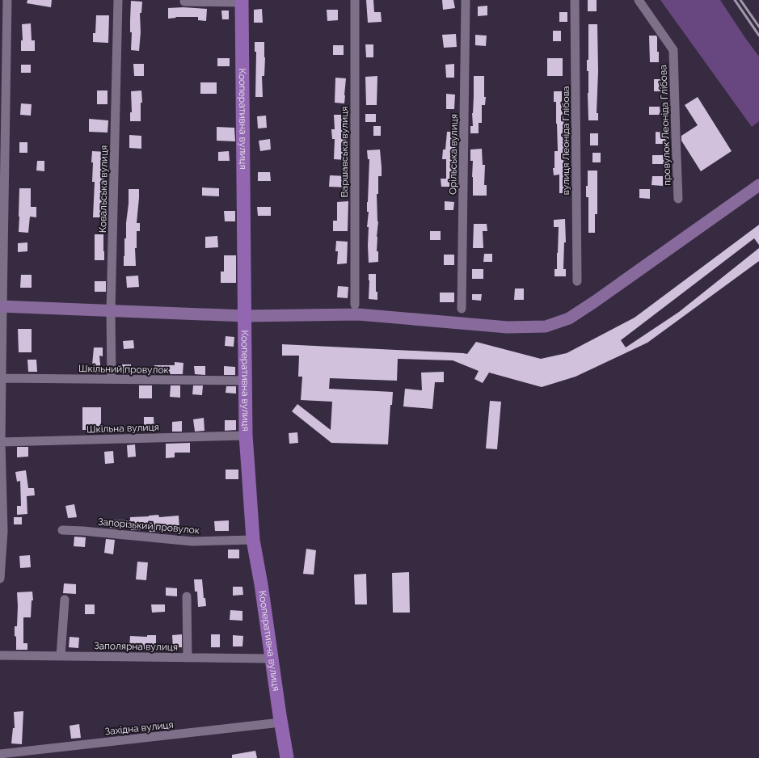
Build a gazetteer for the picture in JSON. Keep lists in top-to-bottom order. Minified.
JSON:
{"streets":{"main road":["Кооперативна вулиця"],"street":["провулок Леоніда Глібова","вулиця Леоніда Глібова","Варшавська вулиця","Орільська вулиця","Ковальська вулиця","Шкільний провулок","Шкільна вулиця","Запорізький провулок","Заполярна вулиця","Західна вулиця"]},"crossings":[["Кооперативна вулиця","Шкільний провулок"],["Кооперативна вулиця","Шкільна вулиця"],["Кооперативна вулиця","Запорізький провулок"],["Кооперативна вулиця","Заполярна вулиця"],["Кооперативна вулиця","Західна вулиця"],["Ковальська вулиця","Шкільний провулок"]]}
